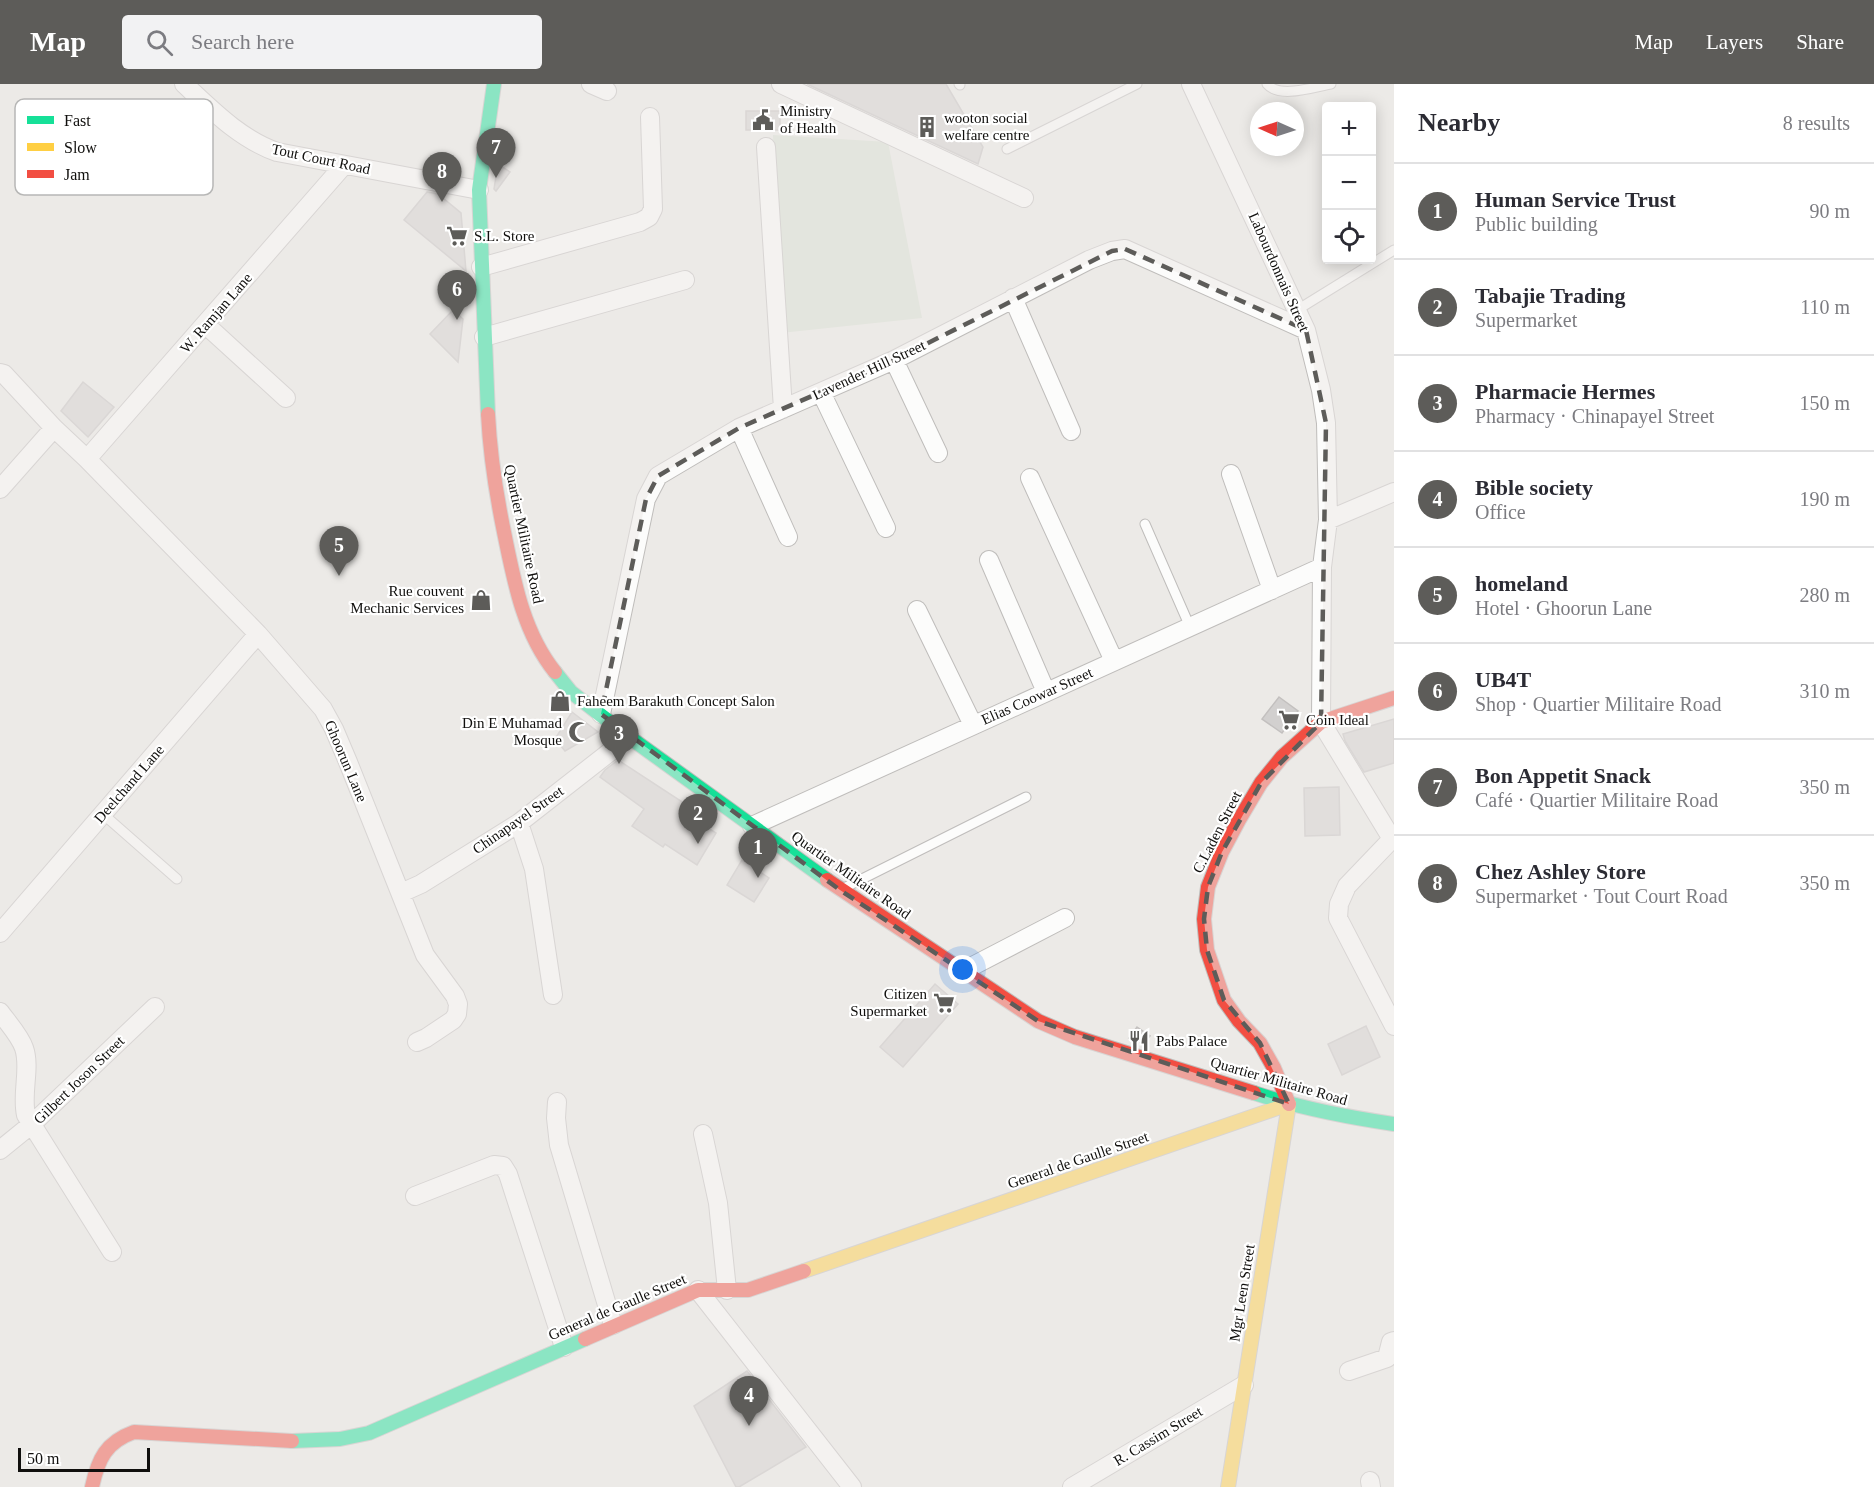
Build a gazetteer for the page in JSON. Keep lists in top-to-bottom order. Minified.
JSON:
{"streets":{"street":["Tout Court Road","Labourdonnais Street","W. Ramjan Lane","Lavender Hill Street","Quartier Militaire Road","Elias Coowar Street","Ghoorun Lane","Deelchand Lane","Chinapayel Street","C.Laden Street","Gilbert Joson Street","General de Gaulle Street","Mgr Leen Street","R. Cassim Street"]},"crossings":[["Tout Court Road","W. Ramjan Lane"],["Tout Court Road","Quartier Militaire Road"],["Labourdonnais Street","Lavender Hill Street"],["Labourdonnais Street","Elias Coowar Street"],["Labourdonnais Street","C.Laden Street"],["W. Ramjan Lane","Ghoorun Lane"],["Lavender Hill Street","Quartier Militaire Road"],["Quartier Militaire Road","Elias Coowar Street"],["Quartier Militaire Road","Chinapayel Street"],["Quartier Militaire Road","C.Laden Street"],["Quartier Militaire Road","General de Gaulle Street"],["Quartier Militaire Road","Mgr Leen Street"],["Ghoorun Lane","Deelchand Lane"],["Ghoorun Lane","Chinapayel Street"],["C.Laden Street","General de Gaulle Street"],["C.Laden Street","Mgr Leen Street"],["General de Gaulle Street","Mgr Leen Street"],["Mgr Leen Street","R. Cassim Street"]],"places":{"public building":["Ministry of Health"],"building":["wooton social welfare centre"],"supermarket":["S.L. Store","Coin Ideal","Citizen Supermarket"],"shop":["Rue couvent Mechanic Services","Faheem Barakuth Concept Salon"],"mosque":["Din E Muhamad Mosque"],"restaurant":["Pabs Palace"]},"legend":["Fast","Slow","Jam"],"scale_bar":"50 m","north":"left","page":{"header":"Map","search":"Search here","nav":["Map","Layers","Share"],"heading":["Nearby","8 results"],"map_buttons":["+","−"],"pins":["7","8","6","5","3","2","1","4"],"list":[{"mark":"1","name":"Human Service Trust","note":"Public building","value":"90 m"},{"mark":"2","name":"Tabajie Trading","note":"Supermarket","value":"110 m"},{"mark":"3","name":"Pharmacie Hermes","note":"Pharmacy · Chinapayel Street","value":"150 m"},{"mark":"4","name":"Bible society","note":"Office","value":"190 m"},{"mark":"5","name":"homeland","note":"Hotel · Ghoorun Lane","value":"280 m"},{"mark":"6","name":"UB4T","note":"Shop · Quartier Militaire Road","value":"310 m"},{"mark":"7","name":"Bon Appetit Snack","note":"Café · Quartier Militaire Road","value":"350 m"},{"mark":"8","name":"Chez Ashley Store","note":"Supermarket · Tout Court Road","value":"350 m"}],"scale":"50 m"}}
